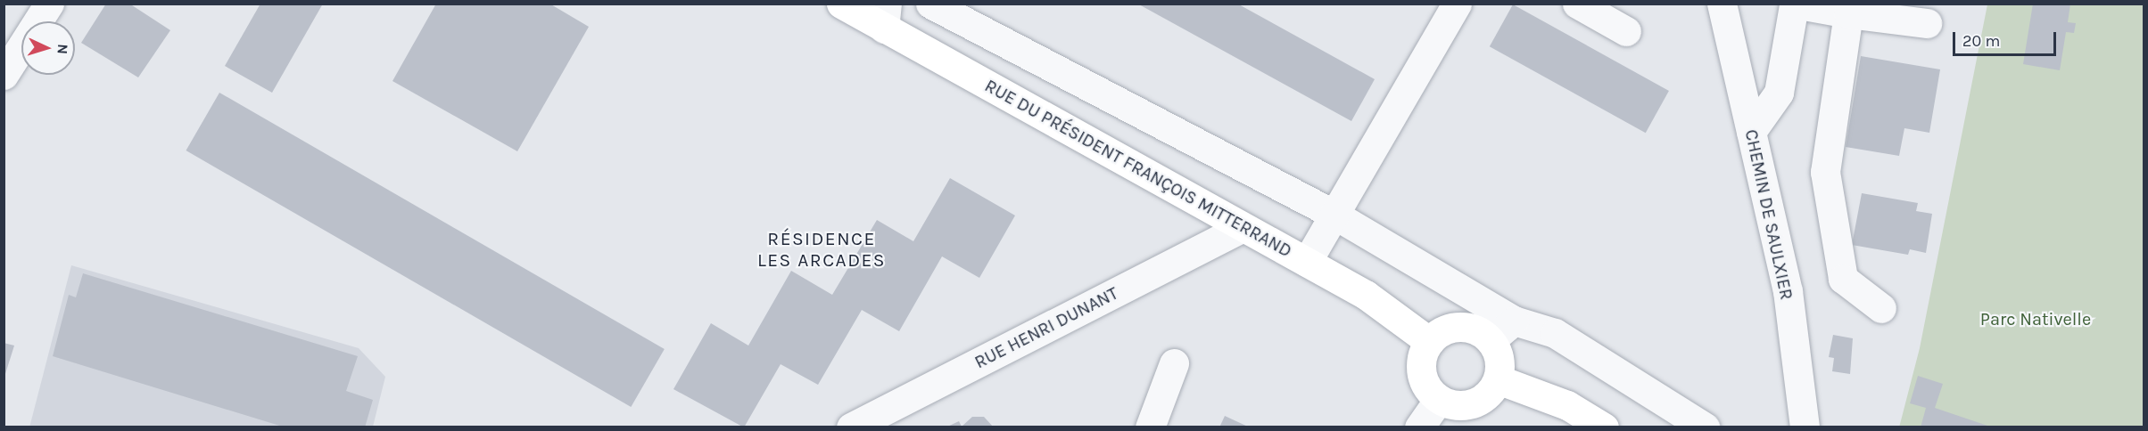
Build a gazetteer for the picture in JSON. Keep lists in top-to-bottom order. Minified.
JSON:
{"streets":{"main road":["RUE DU PRÉSIDENT FRANÇOIS MITTERRAND"],"street":["CHEMIN DE SAULXIER","RUE HENRI DUNANT"]},"crossings":[["RUE DU PRÉSIDENT FRANÇOIS MITTERRAND","RUE HENRI DUNANT"]],"districts":["RÉSIDENCE LES ARCADES"],"parks":["Parc Nativelle"],"scale_bar":"20 m","north":"right"}
